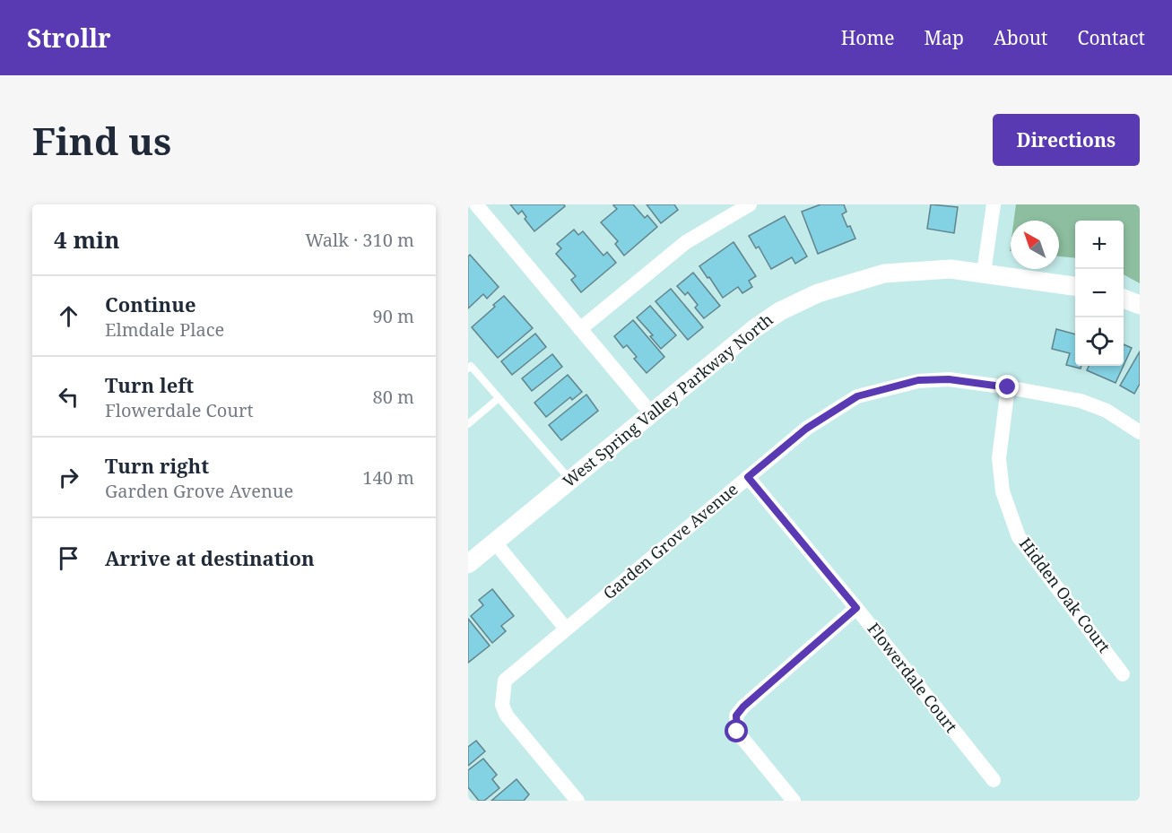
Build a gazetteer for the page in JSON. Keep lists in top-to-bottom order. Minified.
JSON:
{"streets":{"street":["West Spring Valley Parkway North","Garden Grove Avenue","Hidden Oak Court","Flowerdale Court"]},"crossings":[["Garden Grove Avenue","Hidden Oak Court"],["Garden Grove Avenue","Flowerdale Court"]],"north":"top left","page":{"header":"Strollr","nav":["Home","Map","About","Contact"],"buttons":"Directions","title":"Find us","heading":["4 min","Walk · 310 m"],"map_buttons":["+","−"],"list":[["Continue","Elmdale Place","90 m"],["Turn left","Flowerdale Court","80 m"],["Turn right","Garden Grove Avenue","140 m"],"Arrive at destination"]}}
